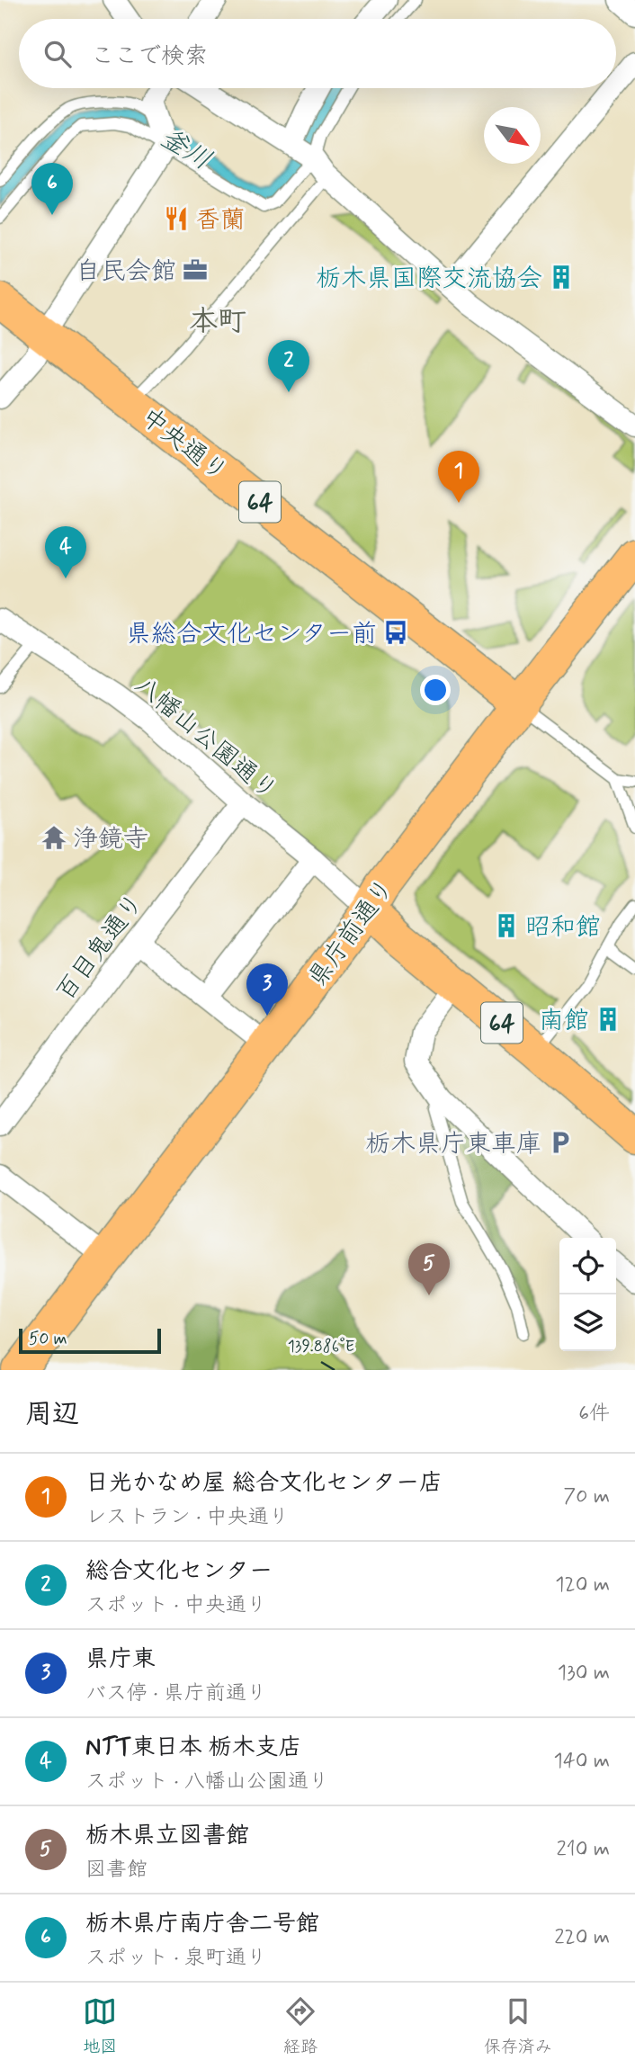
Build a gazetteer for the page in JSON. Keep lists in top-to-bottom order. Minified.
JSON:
{"streets":{"main road":["中央通り","64","県庁前通り"],"street":["八幡山公園通り","百目鬼通り"]},"crossings":[["中央通り","県庁前通り"],["64","八幡山公園通り"],["64","県庁前通り"],["八幡山公園通り","県庁前通り"],["八幡山公園通り","百目鬼通り"]],"districts":["本町"],"water":["釜川"],"places":{"restaurant":["香蘭"],"office":["自民会館"],"building":["栃木県国際交流協会","昭和館","南館"],"bus stop":["県総合文化センター前"],"temple":["浄鏡寺"],"parking":["栃木県庁東車庫"]},"scale_bar":"50 m","north":"bottom right","page":{"search":"ここで検索","pins":["6","2","1","4","3","5"],"scale":"50 m","heading":["周辺","6件"],"list":[{"mark":"1","name":"日光かなめ屋 総合文化センター店","note":"レストラン · 中央通り","value":"70 m"},{"mark":"2","name":"総合文化センター","note":"スポット · 中央通り","value":"120 m"},{"mark":"3","name":"県庁東","note":"バス停 · 県庁前通り","value":"130 m"},{"mark":"4","name":"NTT東日本 栃木支店","note":"スポット · 八幡山公園通り","value":"140 m"},{"mark":"5","name":"栃木県立図書館","note":"図書館","value":"210 m"},{"mark":"6","name":"栃木県庁南庁舎二号館","note":"スポット · 泉町通り","value":"220 m"}],"nav":["地図","経路","保存済み"]},"coordinates":["139.886°E"]}
